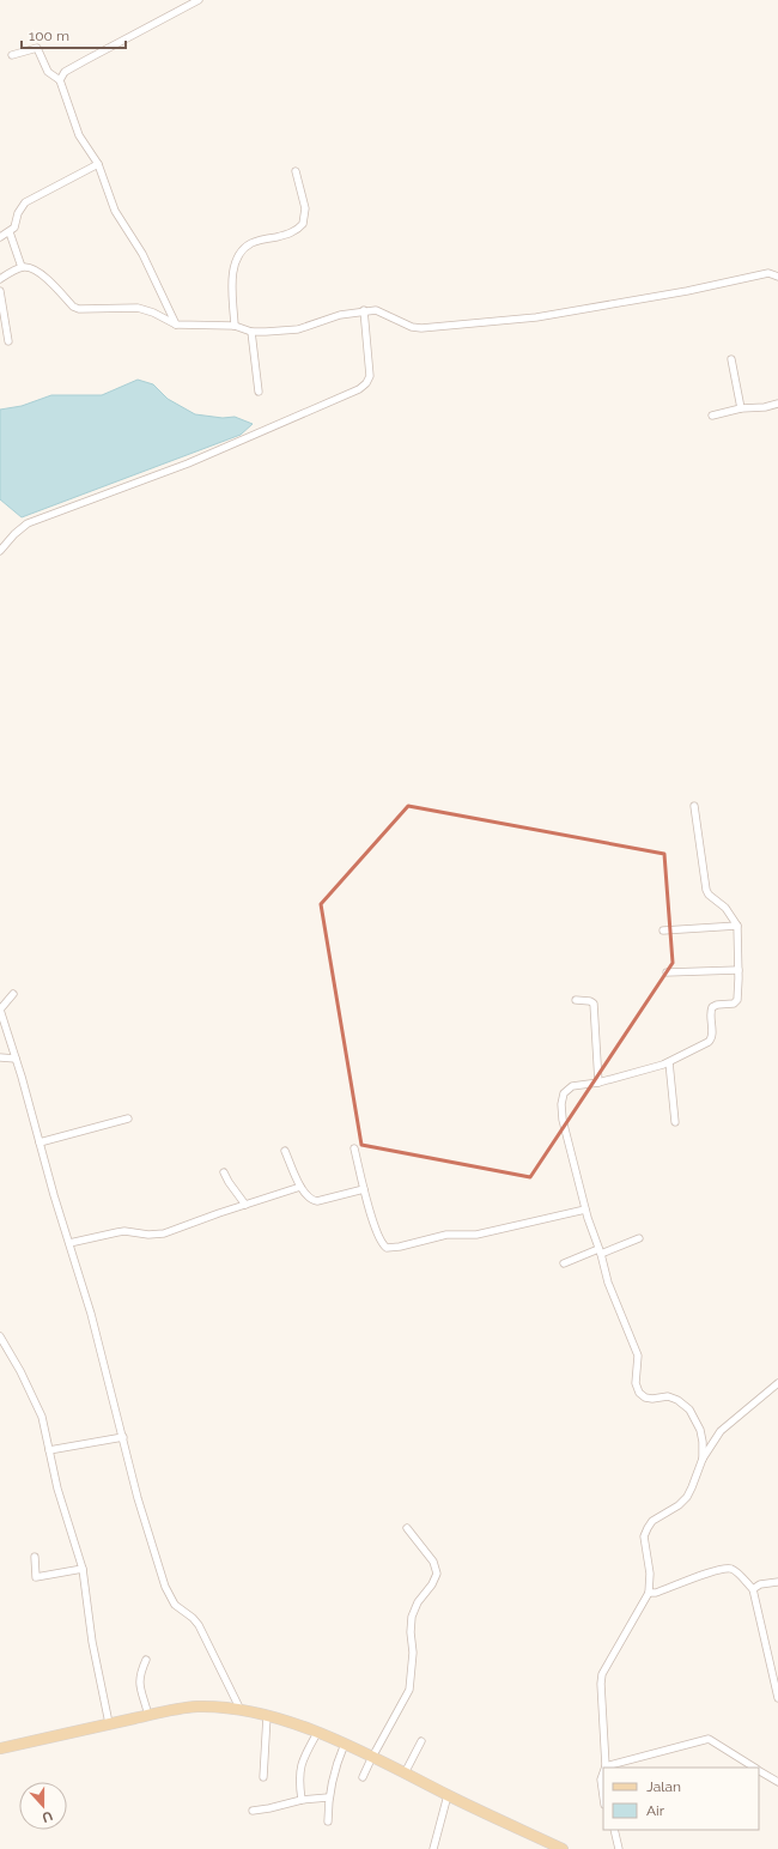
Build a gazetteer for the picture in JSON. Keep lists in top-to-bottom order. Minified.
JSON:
{"legend":["Jalan","Air"],"scale_bar":"100 m","north":"bottom"}
